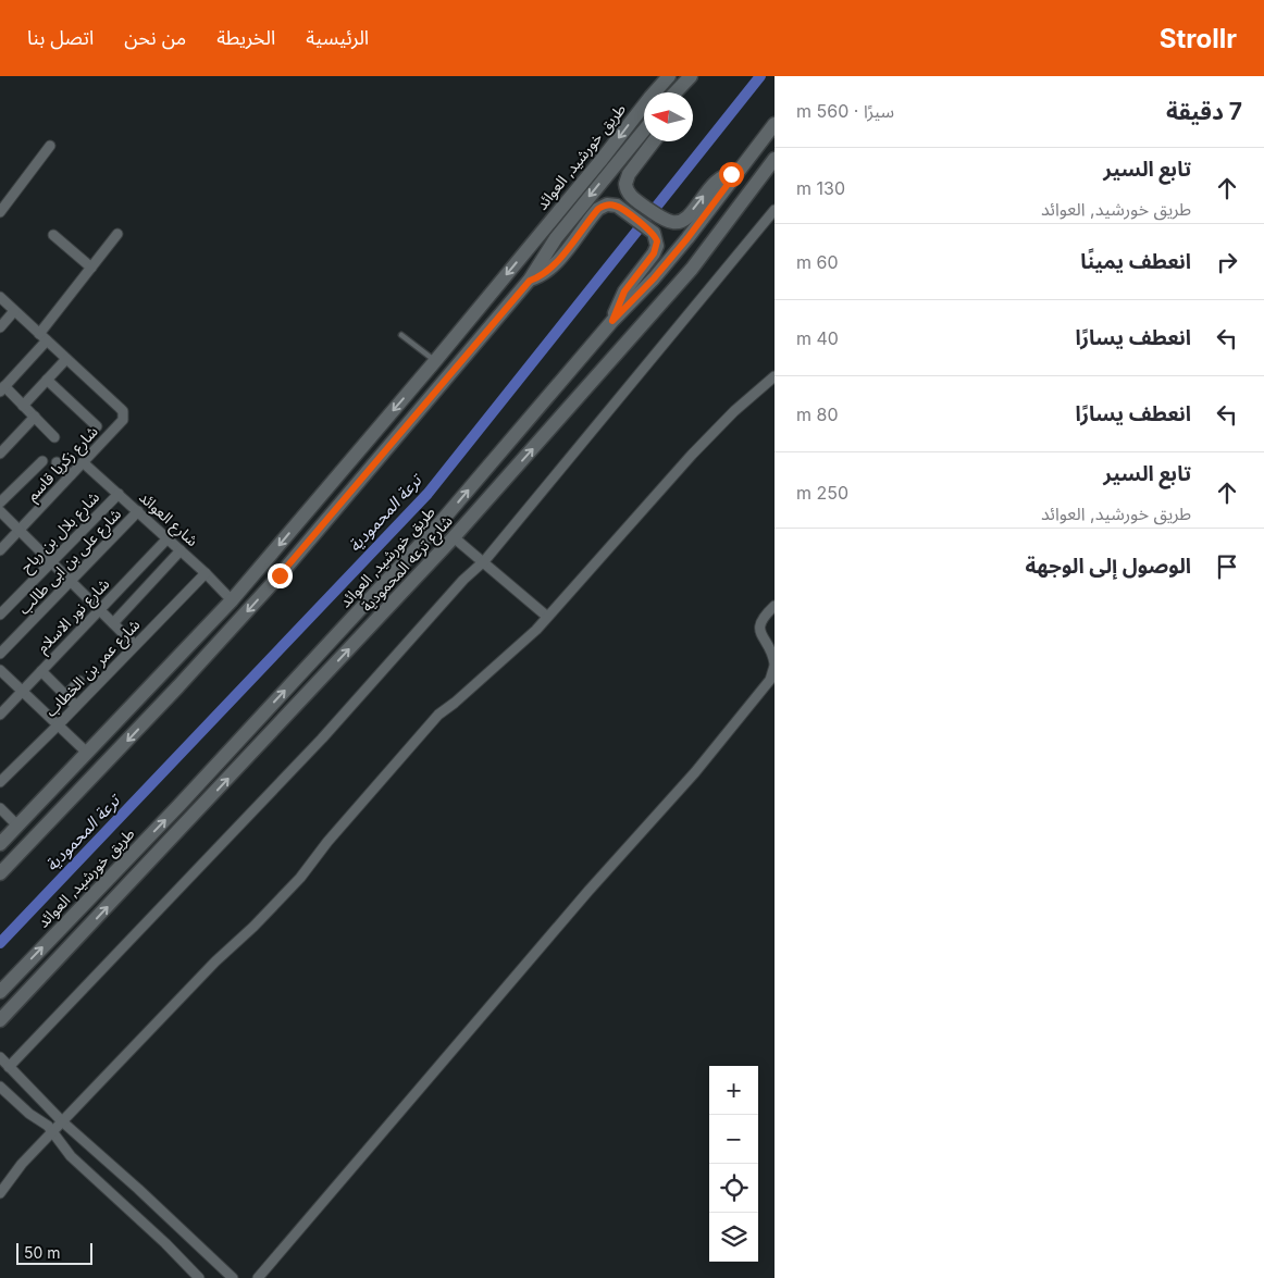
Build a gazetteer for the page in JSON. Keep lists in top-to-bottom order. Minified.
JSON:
{"streets":{"main road":["طريق خورشيد, العوائد","شارع ترعه المحمودية"],"street":["شارع زكريا قاسم","شارع العوائد","شارع بلال بن رباح","شارع على بن ابى طالب","شارع نور الاسلام","شارع عمر بن الخطاب"]},"crossings":[["طريق خورشيد, العوائد","شارع العوائد"],["شارع زكريا قاسم","شارع العوائد"],["شارع العوائد","شارع بلال بن رباح"],["شارع العوائد","شارع على بن ابى طالب"],["شارع العوائد","شارع نور الاسلام"],["شارع العوائد","شارع عمر بن الخطاب"]],"one_way":["شارع ترعه المحمودية"],"water":["ترعة المحمودية"],"scale_bar":"50 m","north":"left","page":{"header":"Strollr","nav":["الرئيسية","الخريطة","من نحن","اتصل بنا"],"heading":["7 دقيقة","سيرًا · 560 m"],"list":[["تابع السير","طريق خورشيد, العوائد","130 m"],["انعطف يمينًا","60 m"],["انعطف يسارًا","40 m"],["انعطف يسارًا","80 m"],["تابع السير","طريق خورشيد, العوائد","250 m"],"الوصول إلى الوجهة"],"map_buttons":["+","−"],"scale":"50 m"}}
